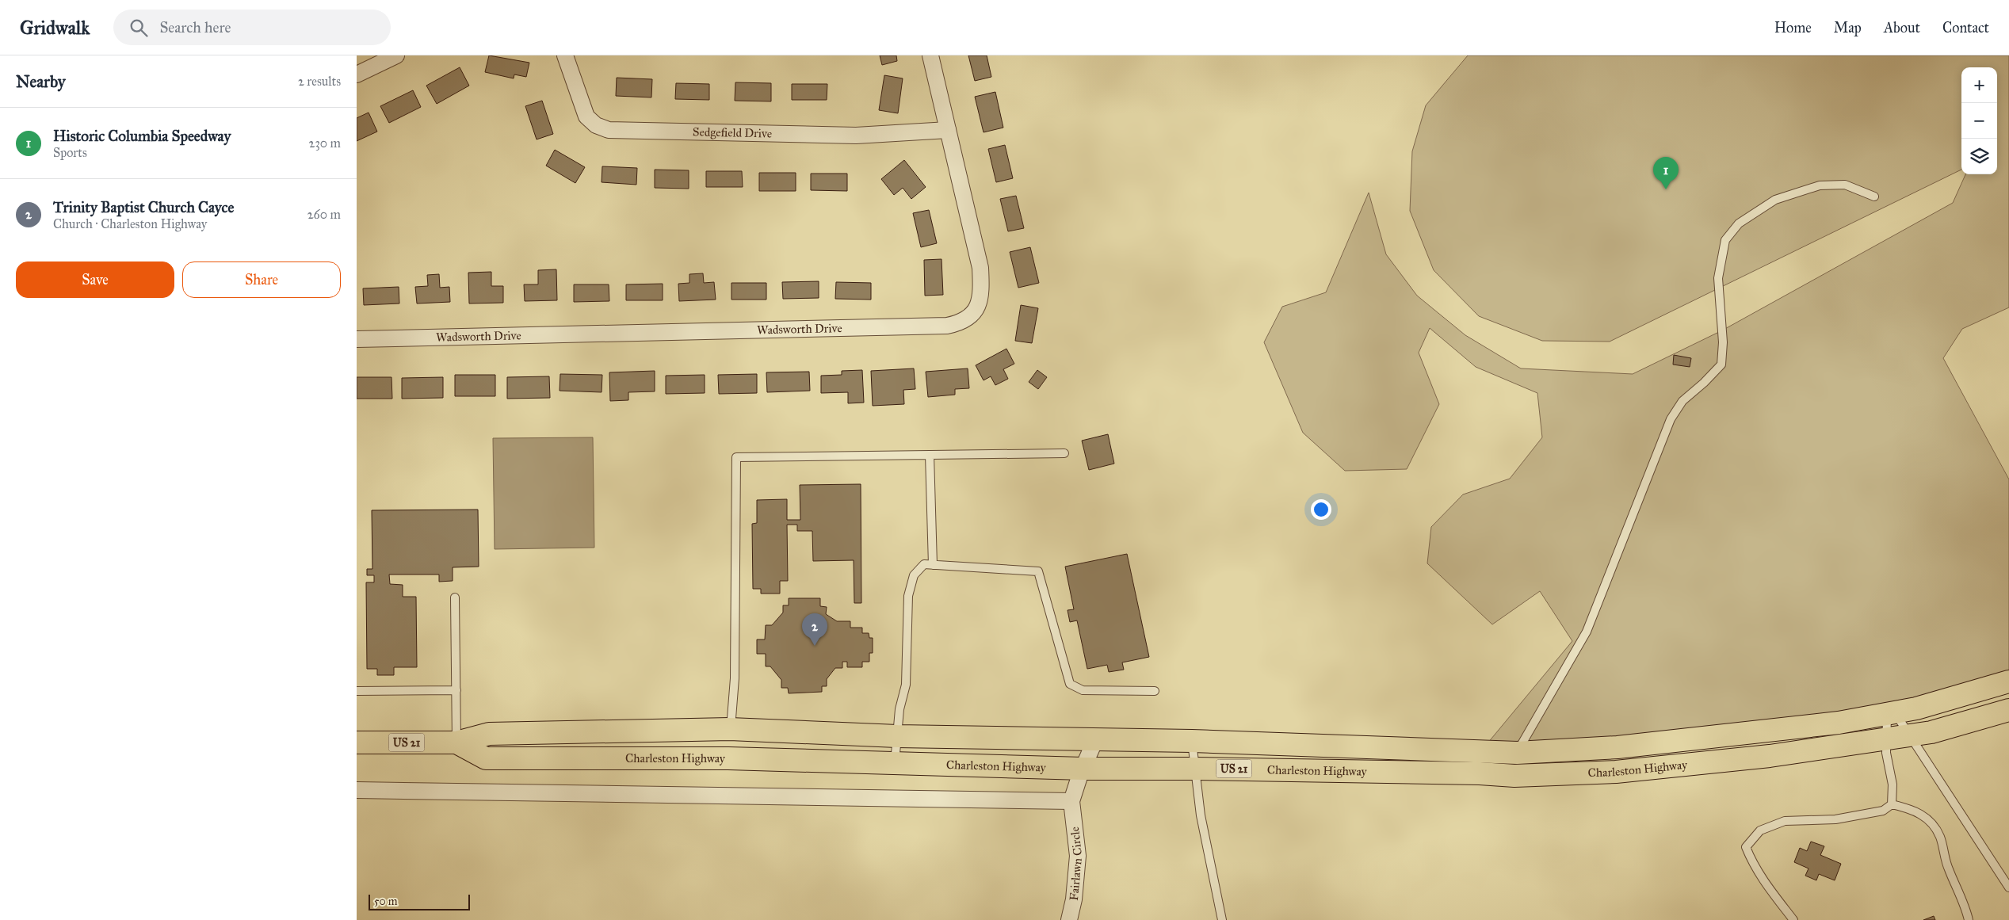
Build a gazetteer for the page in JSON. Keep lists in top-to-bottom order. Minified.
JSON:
{"streets":{"main road":["US 21","Charleston Highway"],"street":["Sedgefield Drive","Wadsworth Drive","Fairlawn Circle"]},"crossings":[["Sedgefield Drive","Wadsworth Drive"],["Charleston Highway","Fairlawn Circle"]],"scale_bar":"50 m","page":{"header":"Gridwalk","search":"Search here","nav":["Home","Map","About","Contact"],"heading":["Nearby","2 results"],"map_buttons":["+","−"],"list":[{"mark":"1","name":"Historic Columbia Speedway","note":"Sports","value":"230 m"},{"mark":"2","name":"Trinity Baptist Church Cayce","note":"Church · Charleston Highway","value":"260 m"}],"pins":["1","2"],"buttons":["Save","Share"],"scale":"50 m"}}
